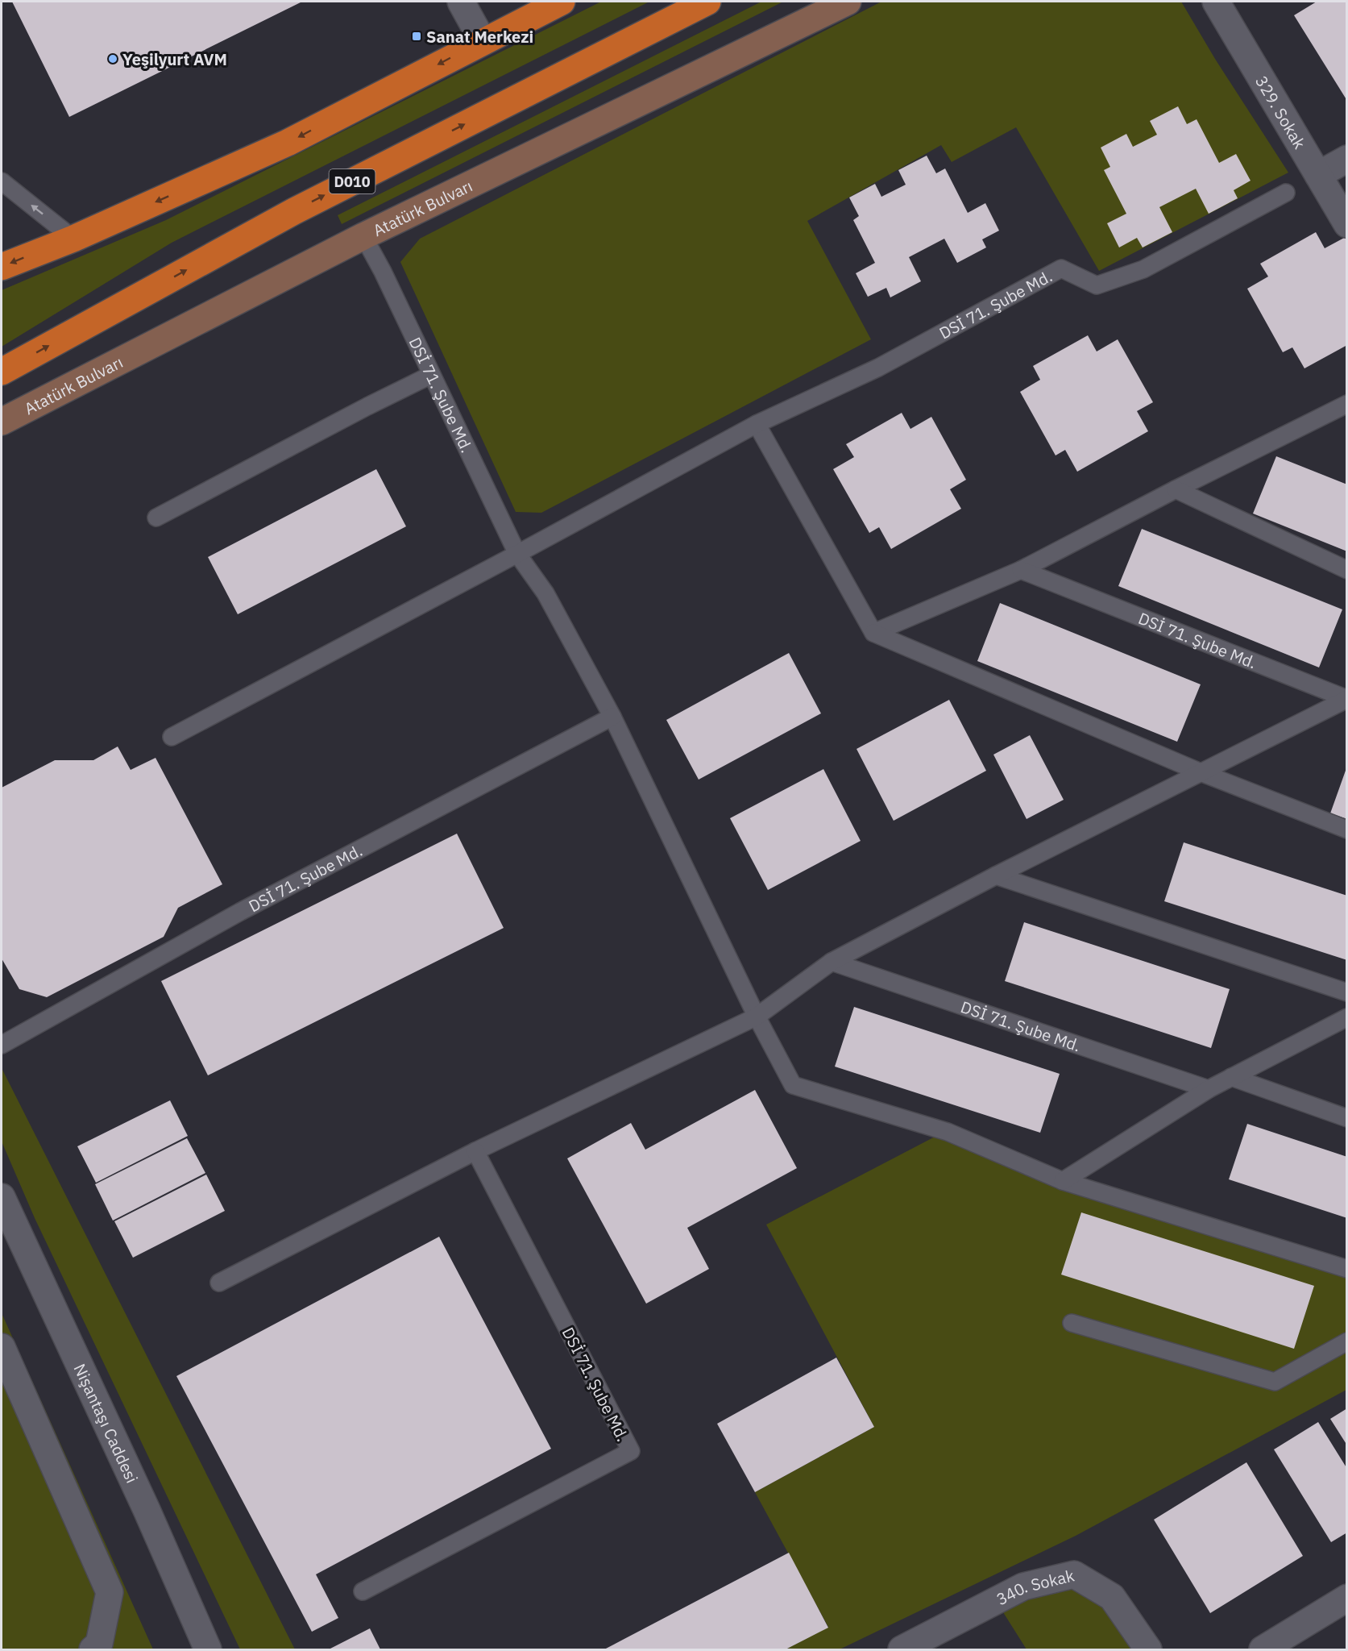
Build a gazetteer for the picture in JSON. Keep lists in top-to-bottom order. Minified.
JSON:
{"streets":{"highway":["D010"],"main road":["Atatürk Bulvarı"],"street":["329. Sokak","Nişantaşı Caddesi","340. Sokak"],"lane":["DSİ 71. Şube Md."]},"crossings":[["Atatürk Bulvarı","DSİ 71. Şube Md."]],"places":{"transit":["Sanat Merkezi"],"other":["Yeşilyurt AVM"]}}
